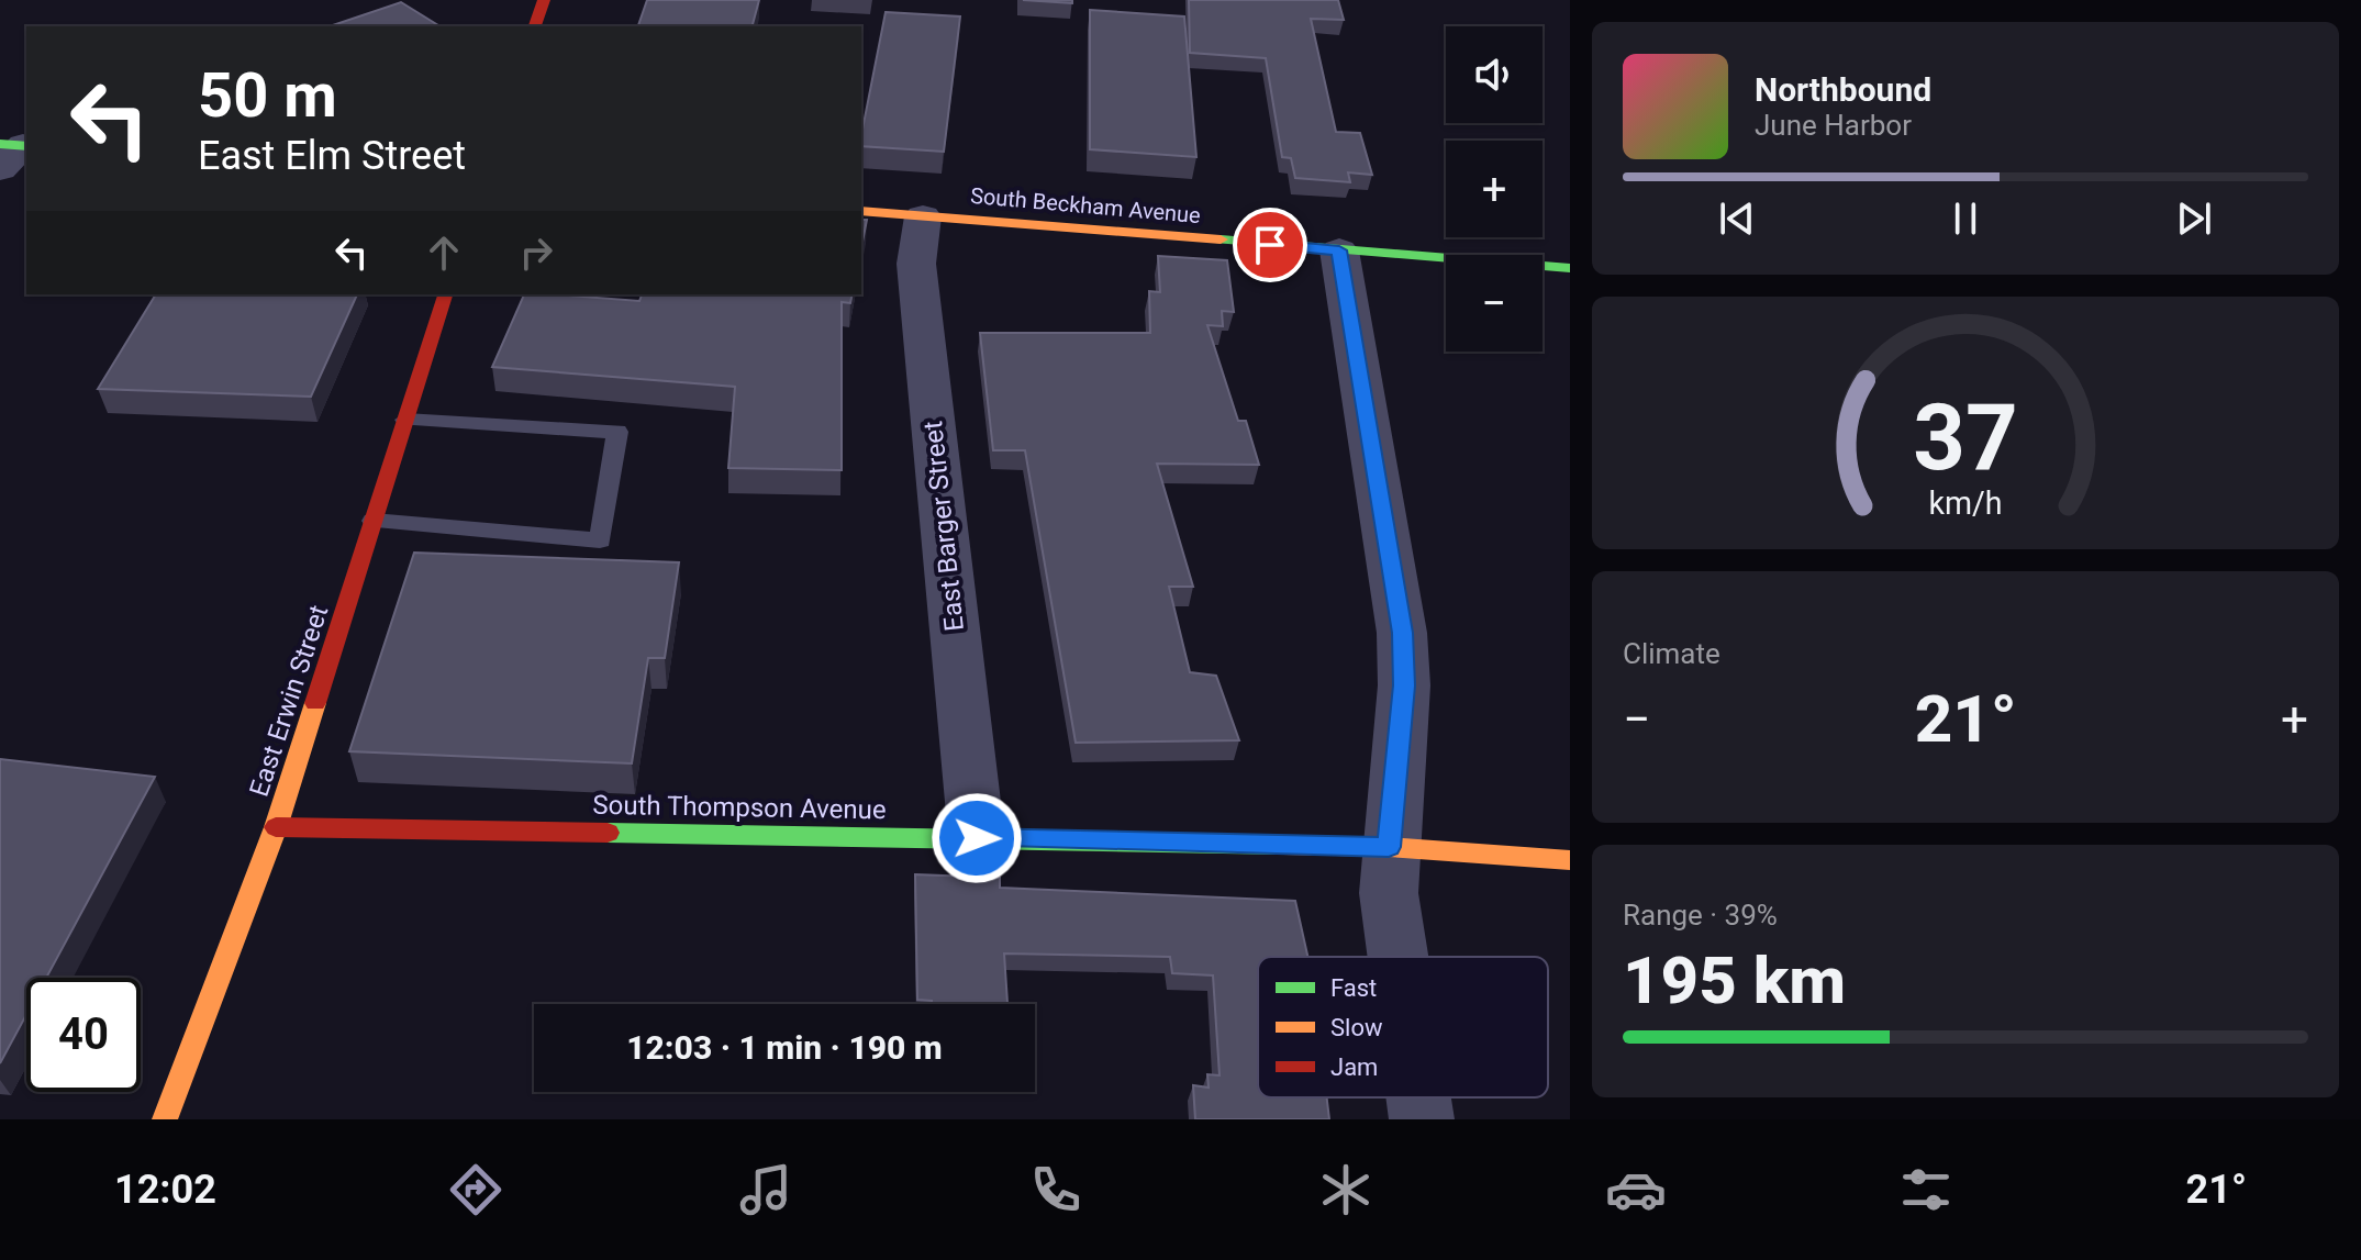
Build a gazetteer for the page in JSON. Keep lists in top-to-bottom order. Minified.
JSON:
{"streets":{"main road":["South Beckham Avenue","East Erwin Street","South Thompson Avenue"],"street":["East Barger Street"]},"crossings":[["South Beckham Avenue","East Barger Street"],["East Barger Street","South Thompson Avenue"],["East Erwin Street","South Thompson Avenue"]],"legend":["Fast","Slow","Jam"],"page":{"map_buttons":["+","−"],"turn":["50 m","East Elm Street"],"song":["Northbound","June Harbor"],"tile":["Climate",["Range · 39%","195 km"]],"heat":["−","21°","+"],"limit":"40","trip":"12:03 · 1 min · 190 m","tabs":["12:02","21°"],"gauge":["37","km/h"]}}
